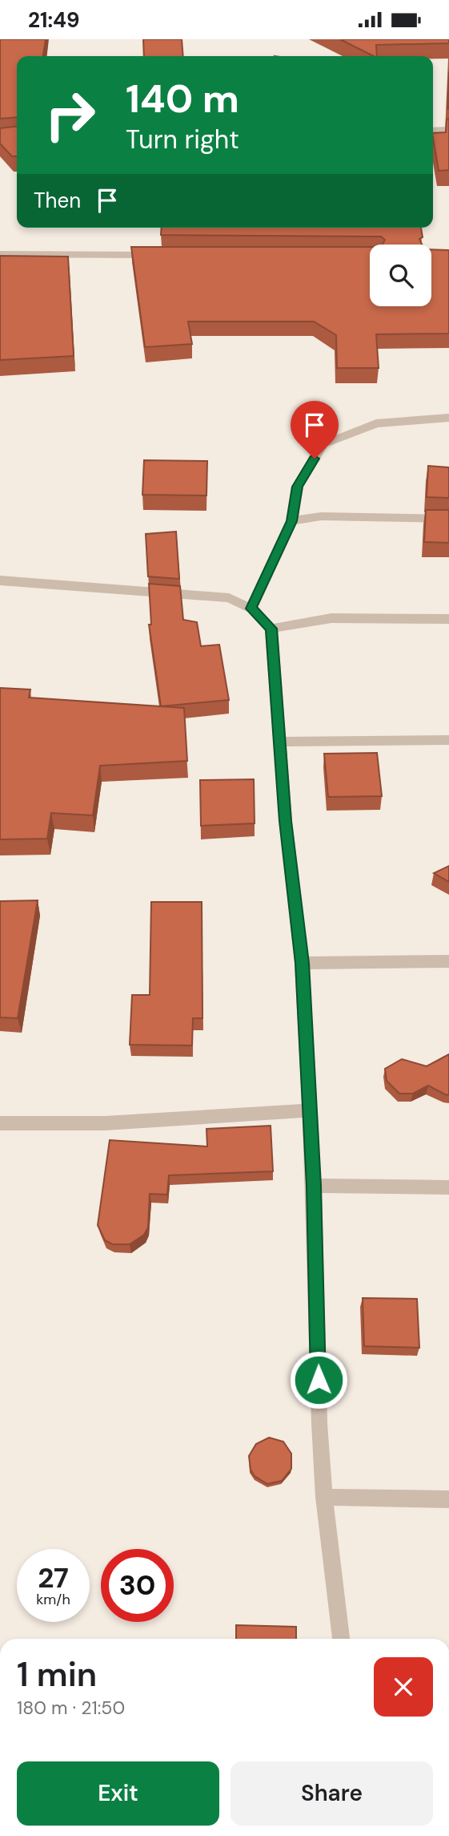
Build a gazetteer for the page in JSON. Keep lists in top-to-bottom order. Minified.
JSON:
{"page":{"status":"21:49","turn":["140 m","Turn right"],"then":"Then","speed":"27 km/h","limit":"30","heading":["1 min","180 m · 21:50"],"buttons":["Exit","Share"]}}
